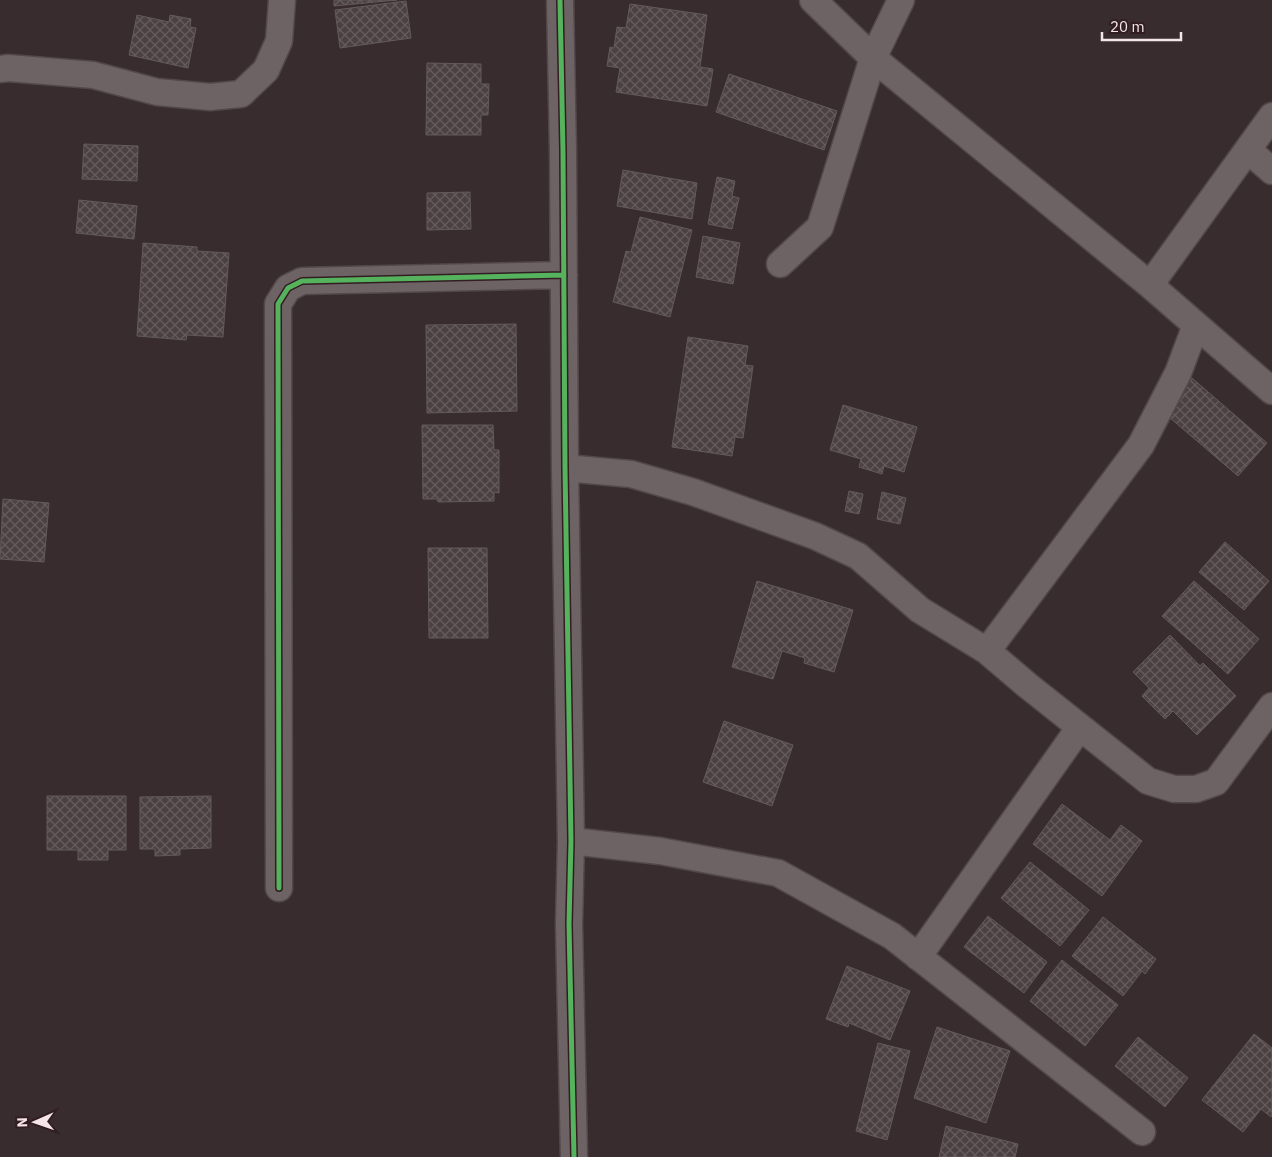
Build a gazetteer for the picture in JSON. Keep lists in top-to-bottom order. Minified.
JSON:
{"scale_bar":"20 m","north":"left"}
